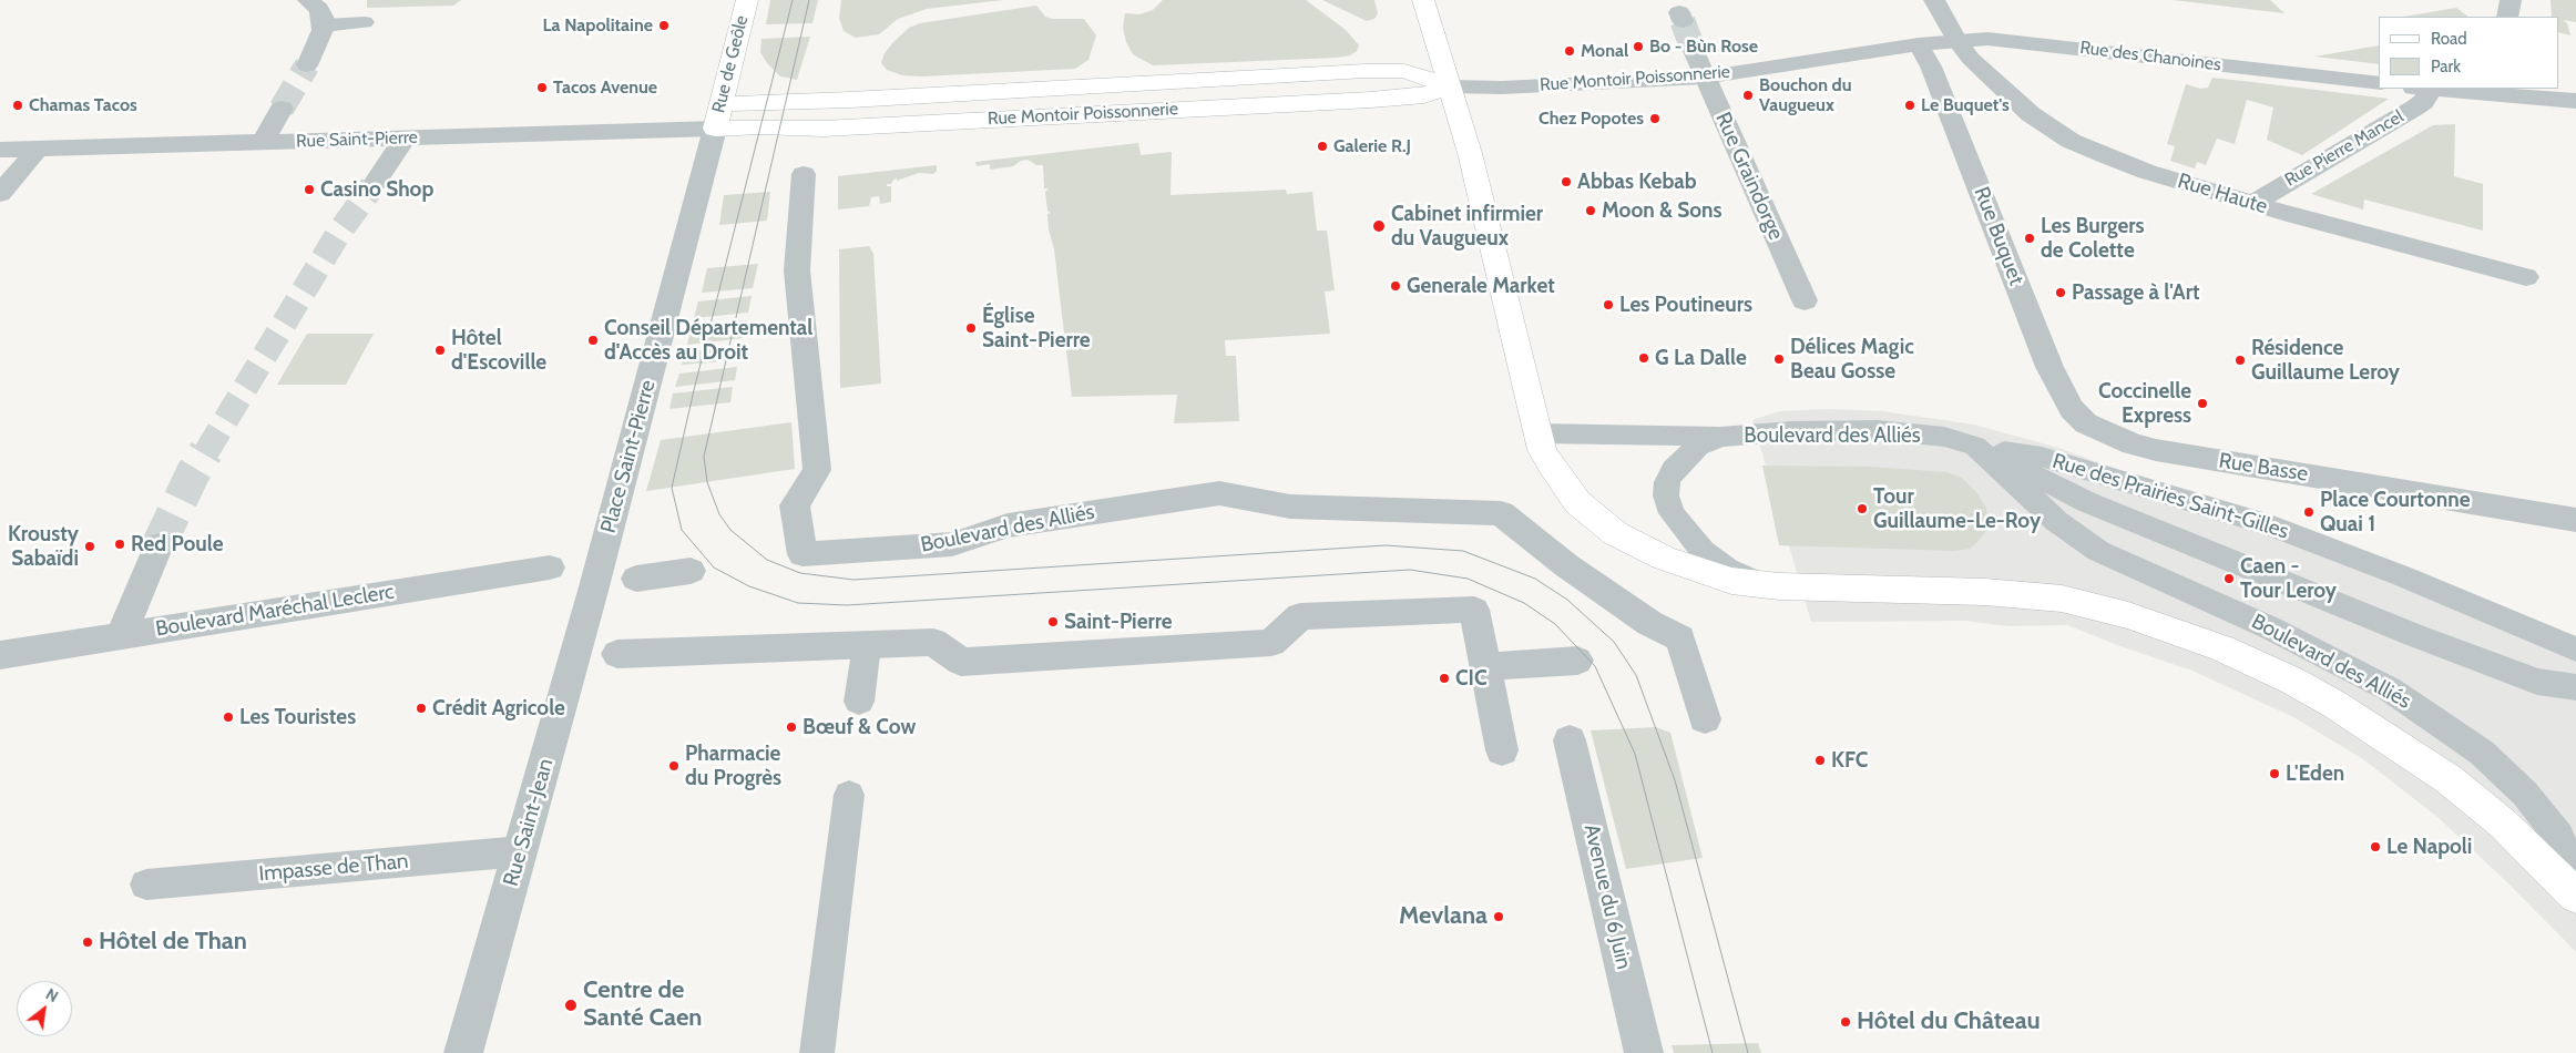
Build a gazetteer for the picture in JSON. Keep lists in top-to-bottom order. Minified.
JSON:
{"streets":{"main road":["Rue de Geôle","Rue Montoir Poissonnerie","Boulevard des Alliés"],"street":["Rue des Chanoines","Rue Saint-Pierre","Rue Pierre Mancel","Rue Graindorge","Rue Haute","Rue Buquet","Place Saint-Pierre","Rue Basse","Boulevard Maréchal Leclerc","Rue Saint-Jean","Avenue du 6 Juin"],"lane":["Rue des Prairies Saint-Gilles","Impasse de Than"]},"crossings":[["Rue des Chanoines","Rue Montoir Poissonnerie"],["Rue des Chanoines","Rue Haute"],["Rue des Chanoines","Rue Buquet"],["Rue de Geôle","Rue Montoir Poissonnerie"],["Rue de Geôle","Rue Saint-Pierre"],["Rue de Geôle","Place Saint-Pierre"],["Rue Montoir Poissonnerie","Rue Saint-Pierre"],["Rue Montoir Poissonnerie","Rue Graindorge"],["Rue Montoir Poissonnerie","Rue Buquet"],["Rue Montoir Poissonnerie","Place Saint-Pierre"],["Rue Saint-Pierre","Place Saint-Pierre"],["Rue Pierre Mancel","Rue Haute"],["Rue Buquet","Rue Basse"],["Boulevard des Alliés","Rue des Prairies Saint-Gilles"],["Place Saint-Pierre","Rue Saint-Jean"],["Rue Saint-Jean","Impasse de Than"]],"places":["La Napolitaine","Bo - Bùn Rose","Monal","Tacos Avenue","Bouchon du Vaugueux","Chamas Tacos","Le Buquet's","Chez Popotes","Galerie R.J","Abbas Kebab","Casino Shop","Moon & Sons","Cabinet infirmier du Vaugueux","Les Burgers de Colette","Generale Market","Passage à l'Art","Les Poutineurs","Église Saint-Pierre","Conseil Départemental d'Accès au Droit","Hôtel d'Escoville","G La Dalle","Délices Magic Beau Gosse","Résidence Guillaume Leroy","Coccinelle Express","Tour Guillaume-Le-Roy","Place Courtonne Quai 1","Red Poule","Krousty Sabaïdi","Caen - Tour Leroy","Saint-Pierre","CIC","Crédit Agricole","Les Touristes","Bœuf & Cow","KFC","Pharmacie du Progrès","L'Eden","Le Napoli","Mevlana","Hôtel de Than","Centre de Santé Caen","Hôtel du Château"],"legend":["Road","Park"],"north":"top right"}
